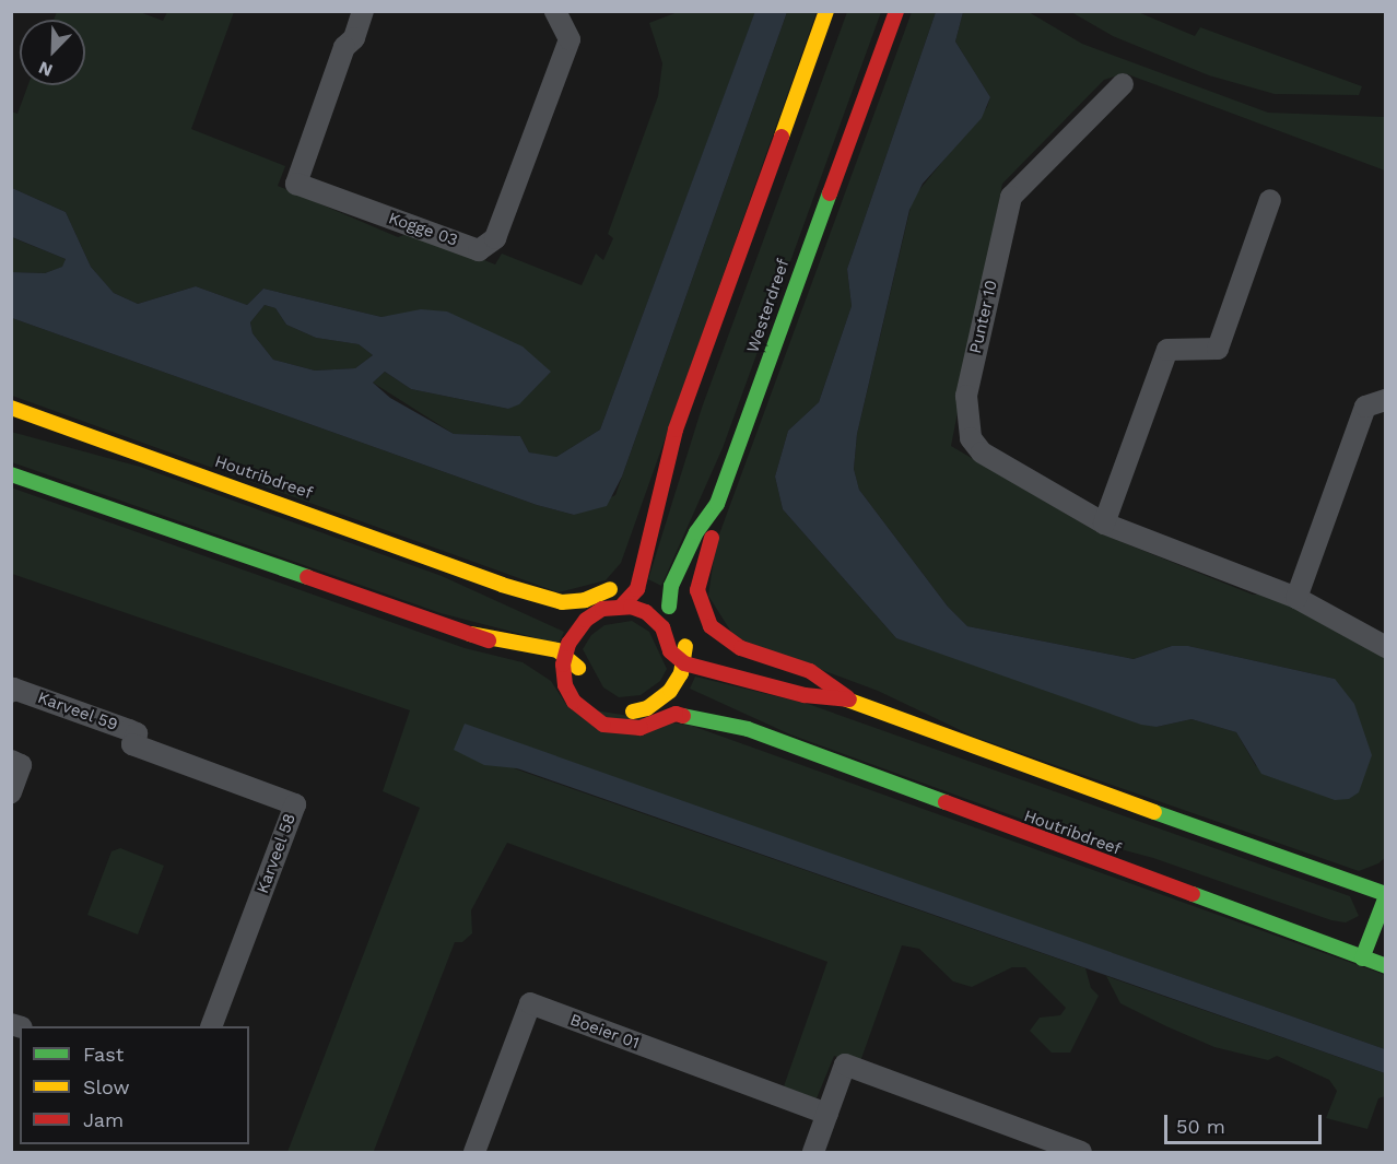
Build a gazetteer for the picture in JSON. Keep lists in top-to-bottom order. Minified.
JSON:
{"streets":{"main road":["Westerdreef","Houtribdreef"],"street":["Kogge 03","Punter 10","Karveel 59","Karveel 58","Boeier 01"]},"crossings":[["Karveel 59","Karveel 58"]],"legend":["Fast","Slow","Jam"],"scale_bar":"50 m","north":"bottom left"}
